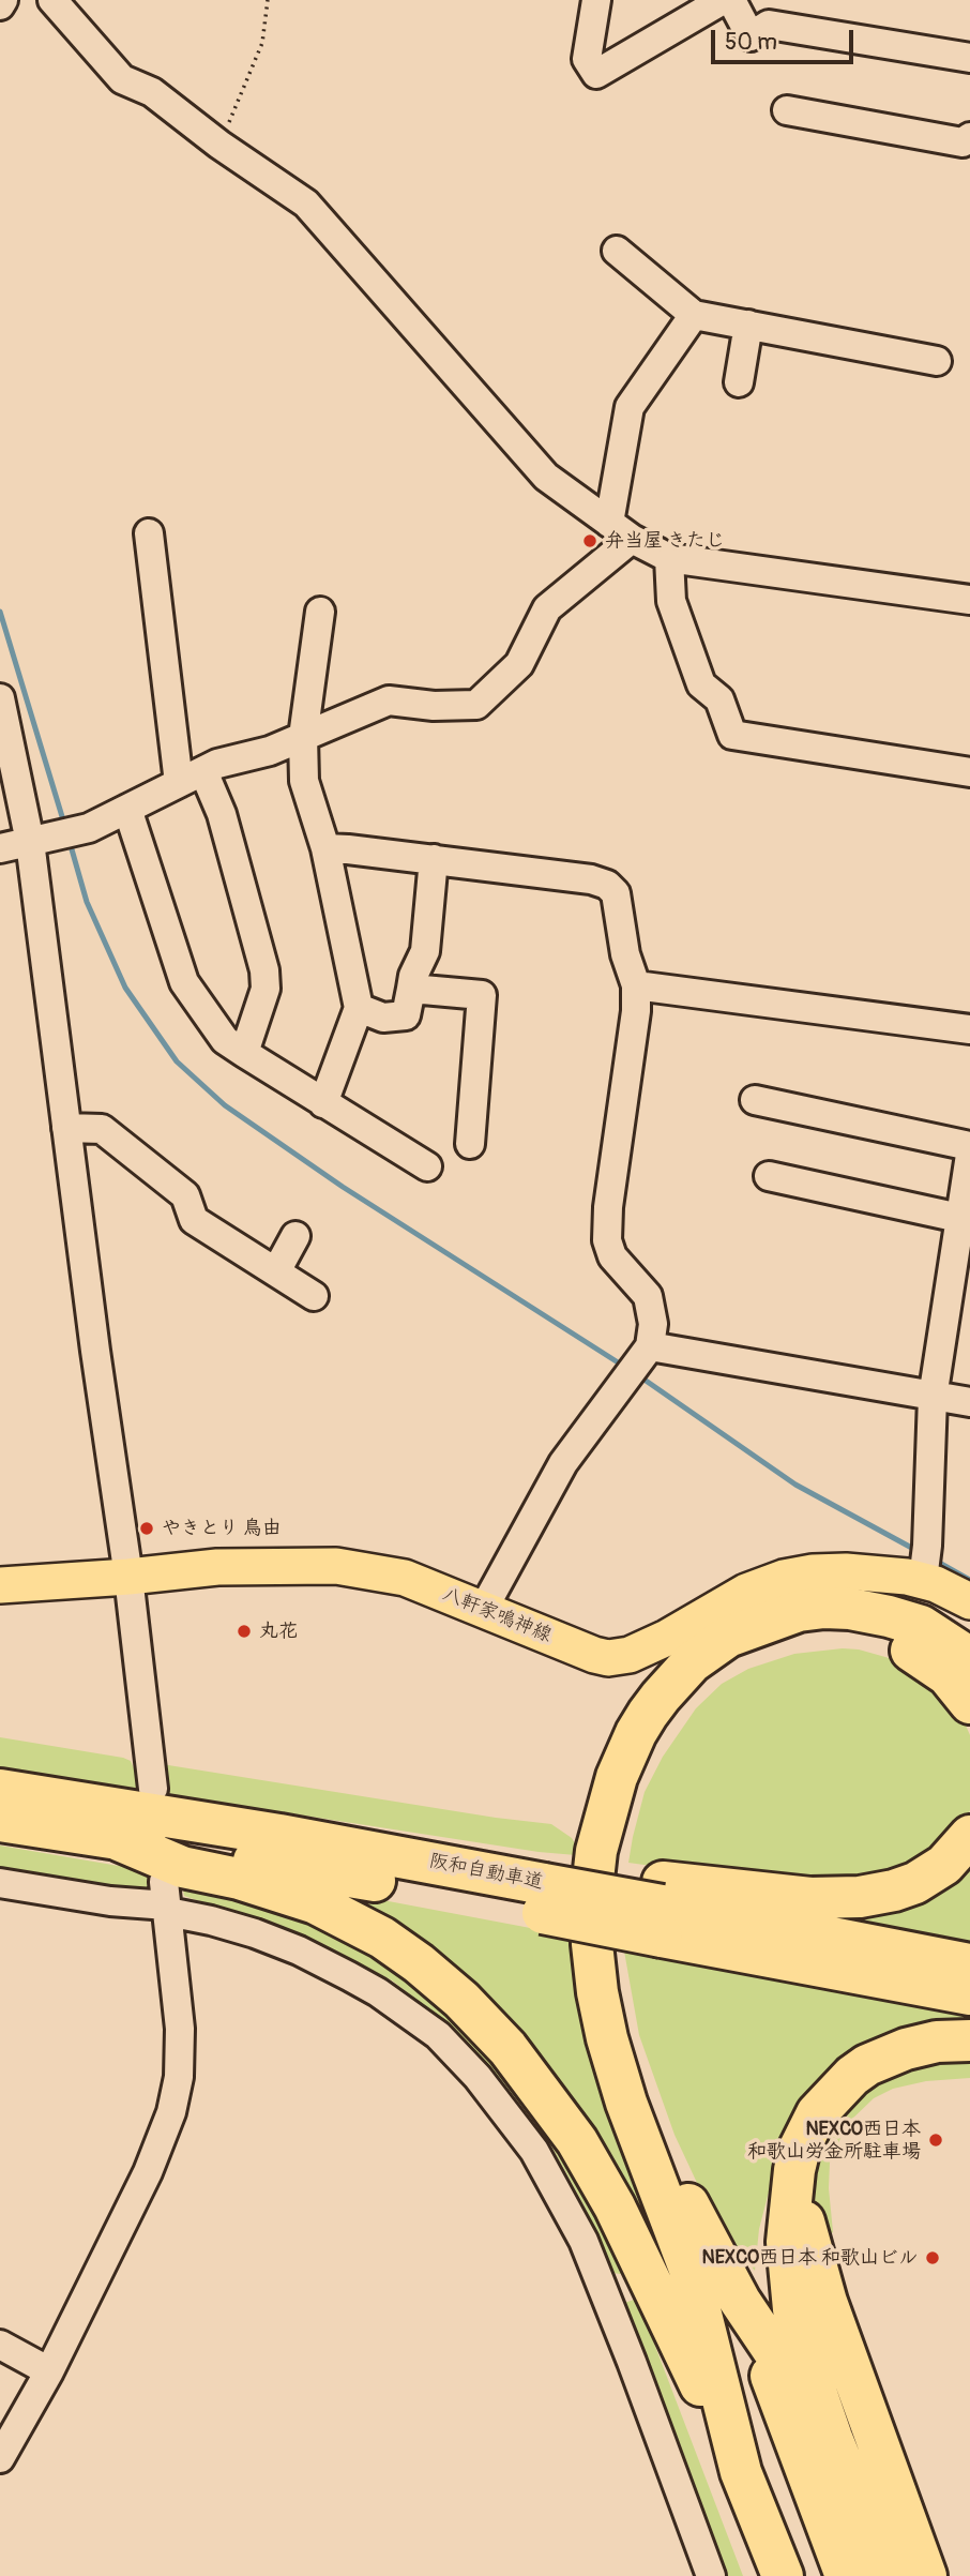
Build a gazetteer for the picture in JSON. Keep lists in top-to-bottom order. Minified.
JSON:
{"streets":{"highway":["阪和自動車道"],"main road":["八軒家鳴神線"]},"places":["弁当屋 きたじ","やきとり 鳥由","丸花","NEXCO西日本 和歌山労金所駐車場","NEXCO西日本 和歌山ビル"],"scale_bar":"50 m"}
